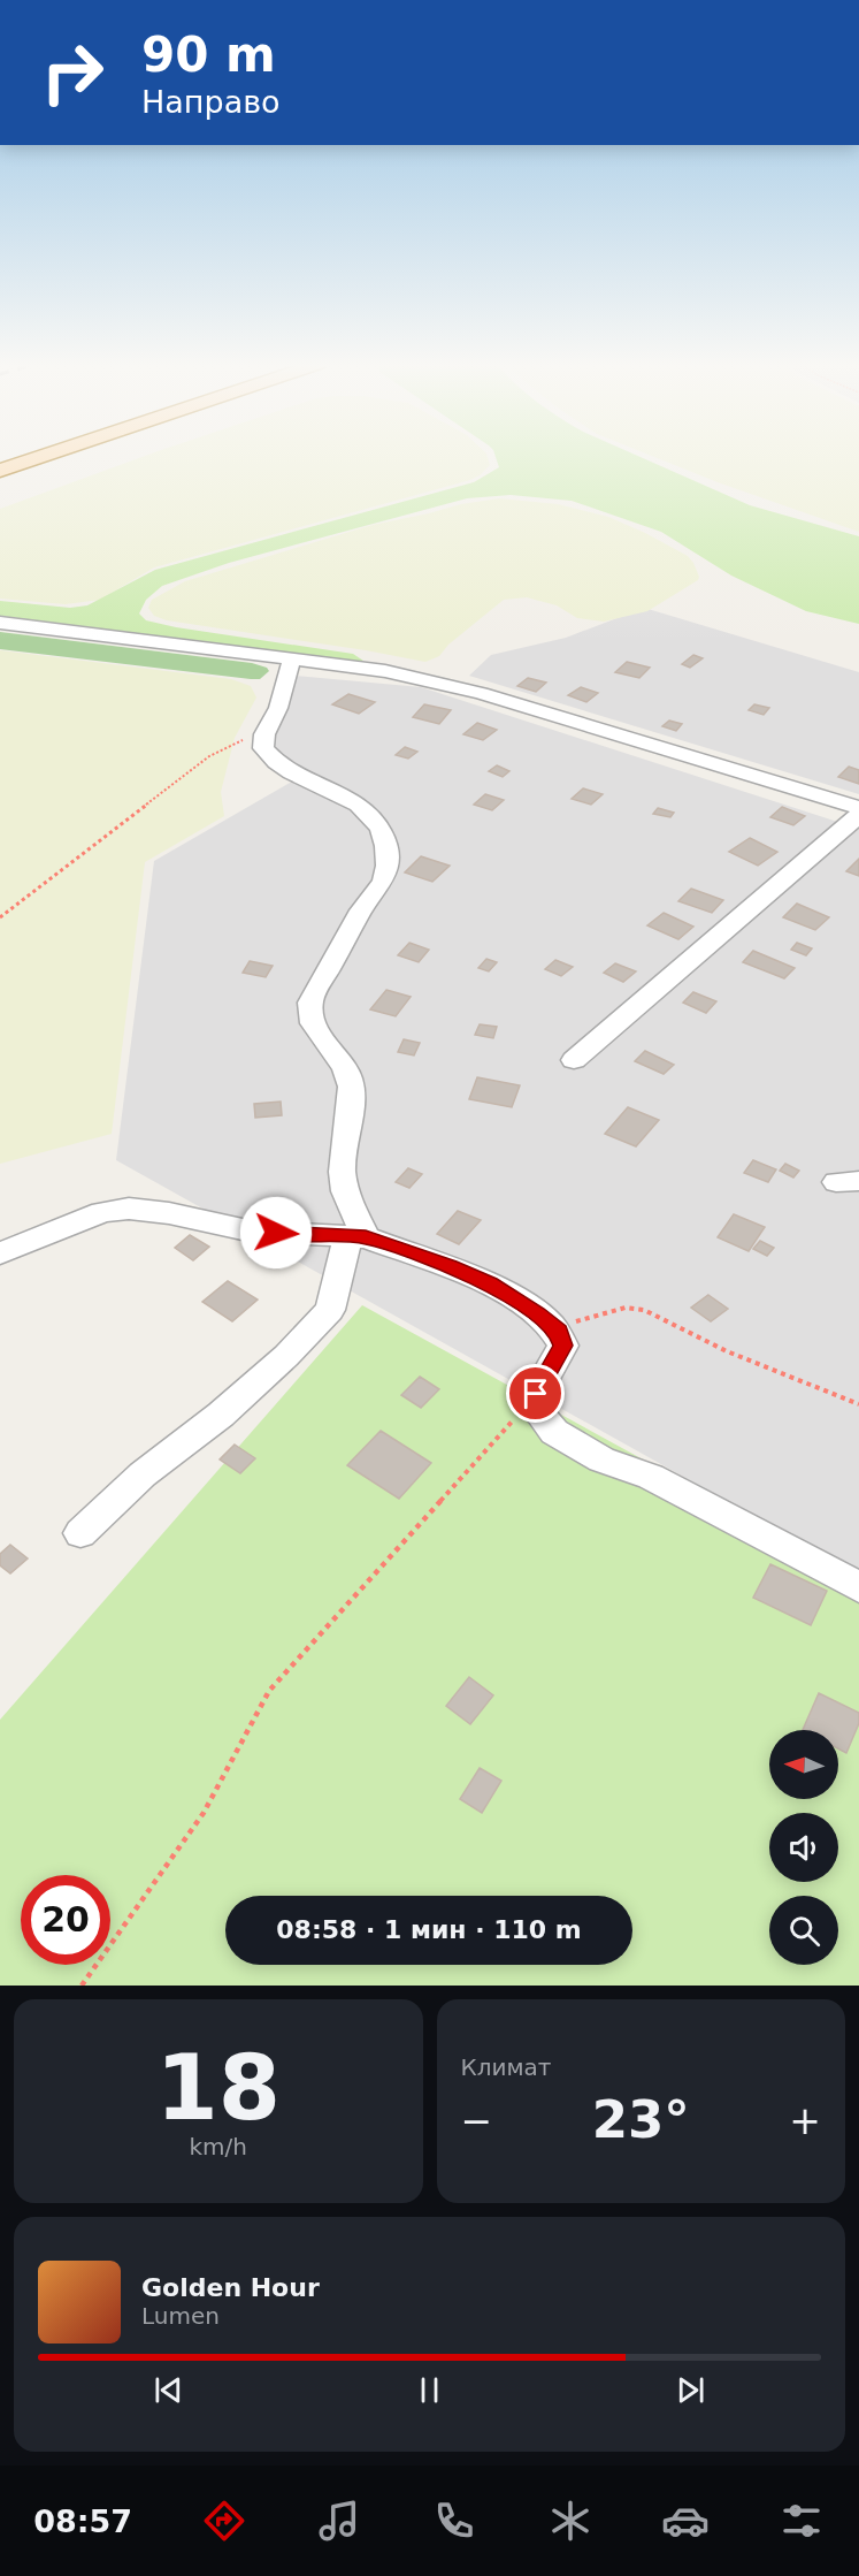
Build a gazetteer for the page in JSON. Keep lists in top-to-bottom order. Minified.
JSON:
{"north":"left","page":{"turn":["90 m","Направо"],"limit":"20","trip":"08:58 · 1 мин · 110 m","tile":[["18","km/h"],"Климат"],"heat":["−","23°","+"],"song":["Golden Hour","Lumen"],"tabs":"08:57"}}
